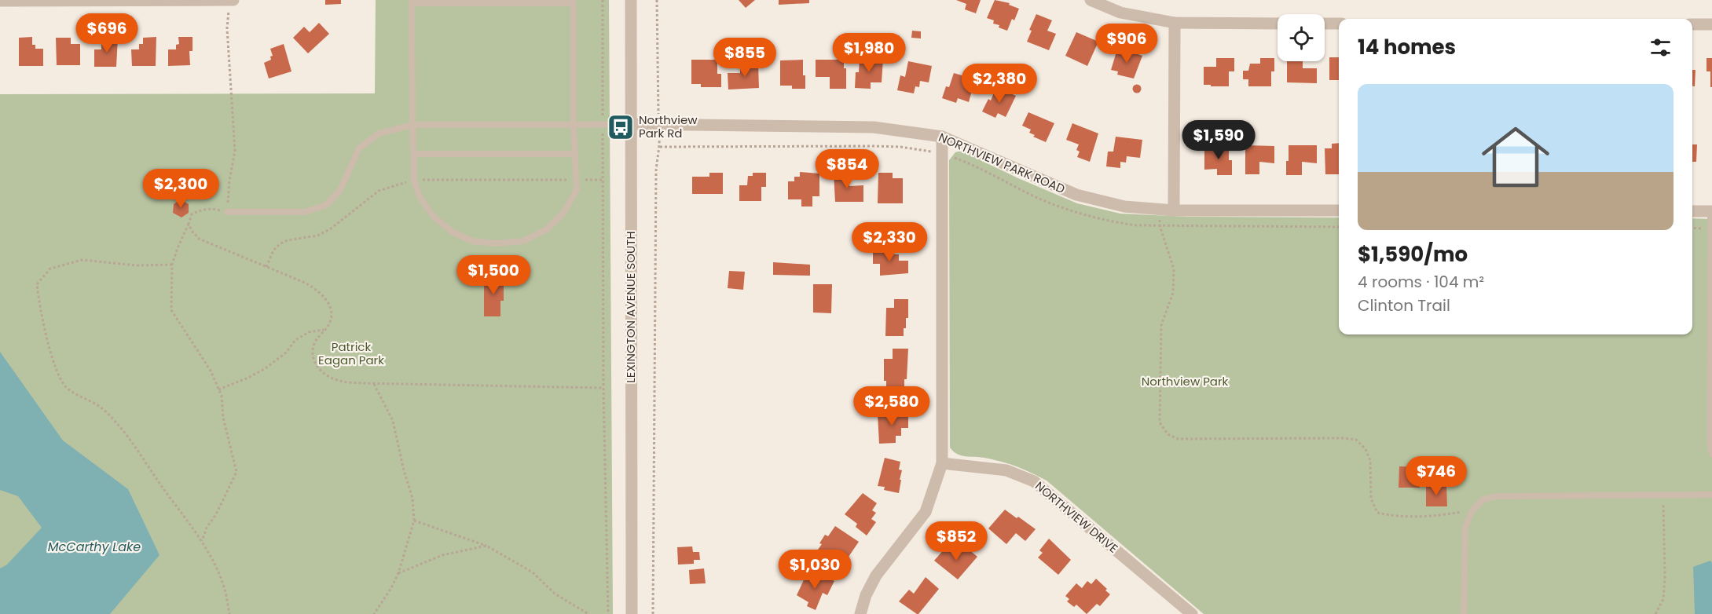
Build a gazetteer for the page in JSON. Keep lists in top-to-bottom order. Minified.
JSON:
{"streets":{"street":["NORTHVIEW PARK ROAD","LEXINGTON AVENUE SOUTH","NORTHVIEW DRIVE"]},"crossings":[["NORTHVIEW PARK ROAD","LEXINGTON AVENUE SOUTH"]],"water":["McCarthy Lake"],"parks":["Patrick Eagan Park","Northview Park"],"places":{"bus stop":["Northview Park Rd"]},"page":{"price":["$696","$906","$1,980","$855","$2,380","$1,590","$854","$2,300","$2,330","$1,500","$2,580","$746","$852","$1,030"],"heading":"14 homes","list":[{"name":"$1,590/mo","note":"4 rooms · 104 m² · Clinton Trail"}]}}
